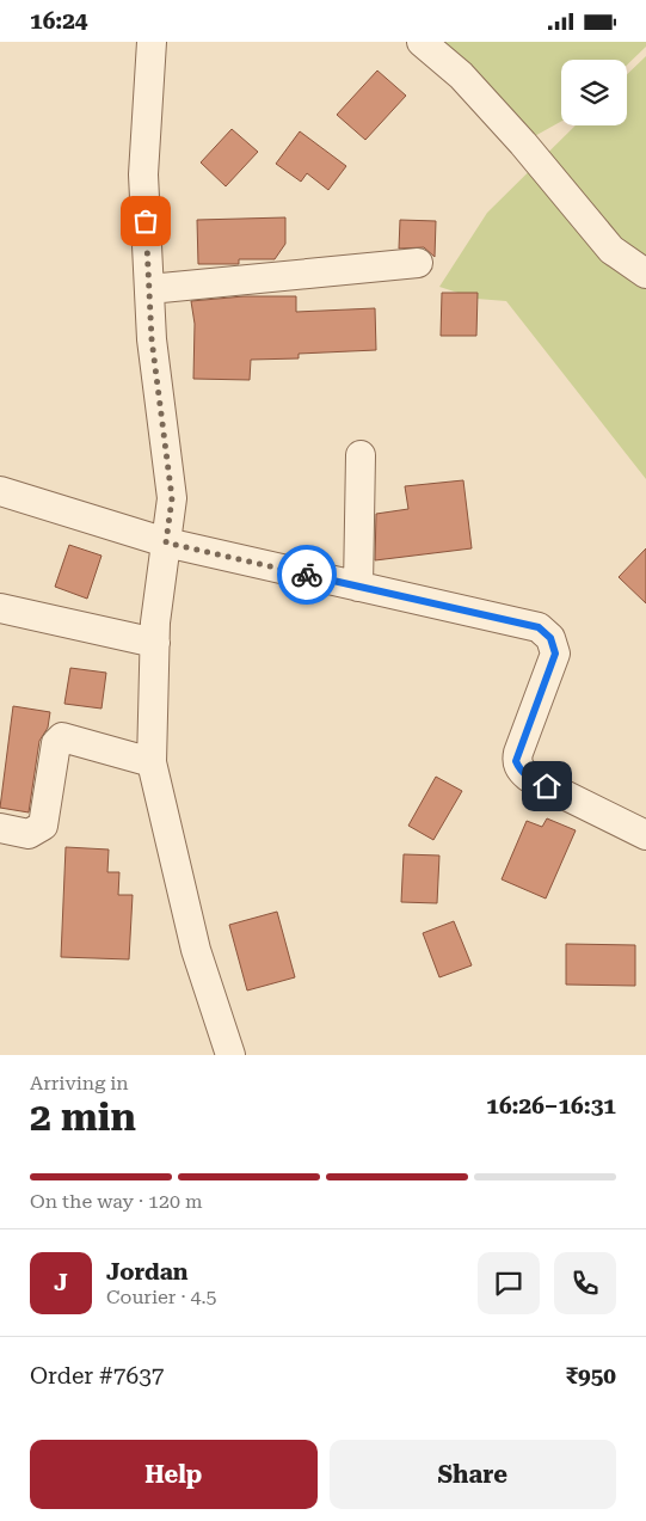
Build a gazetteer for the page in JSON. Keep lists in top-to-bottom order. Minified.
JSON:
{"page":{"status":"16:24","heading":["2 min","Arriving in","16:26–16:31"],"panel":["Jordan","Courier · 4.5","Order #7637","₹950"],"bar":"On the way · 120 m","round":"J","buttons":["Help","Share"]}}
